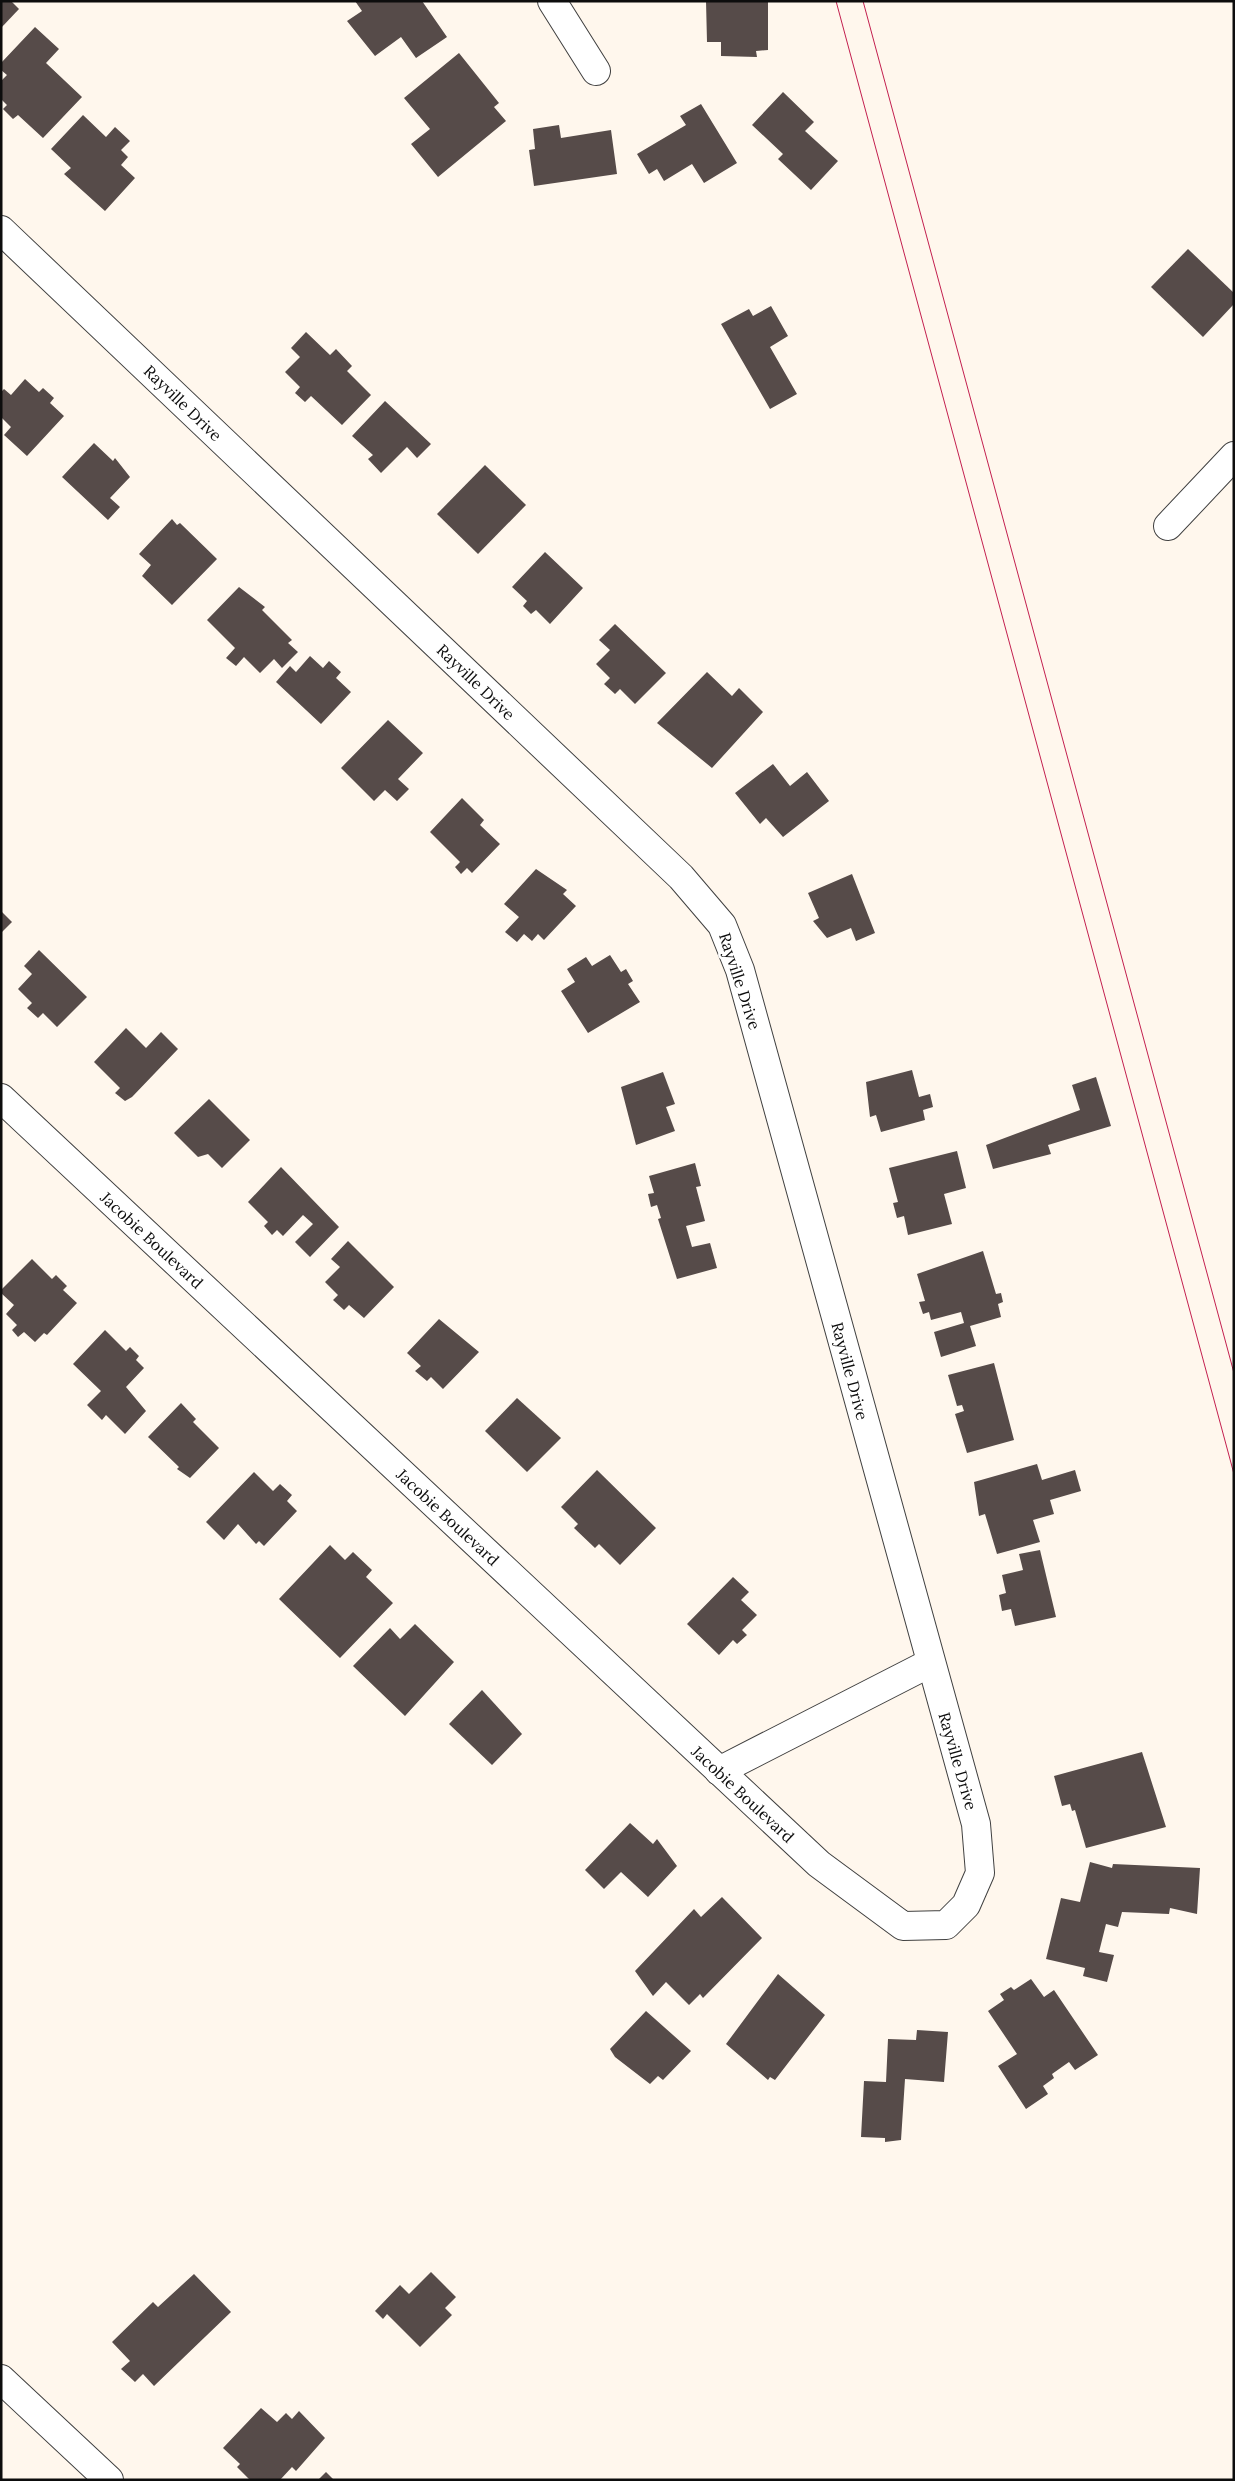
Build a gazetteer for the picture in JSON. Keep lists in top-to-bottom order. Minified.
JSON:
{"streets":{"street":["Rayville Drive","Jacobie Boulevard"]},"crossings":[["Rayville Drive","Jacobie Boulevard"]]}
